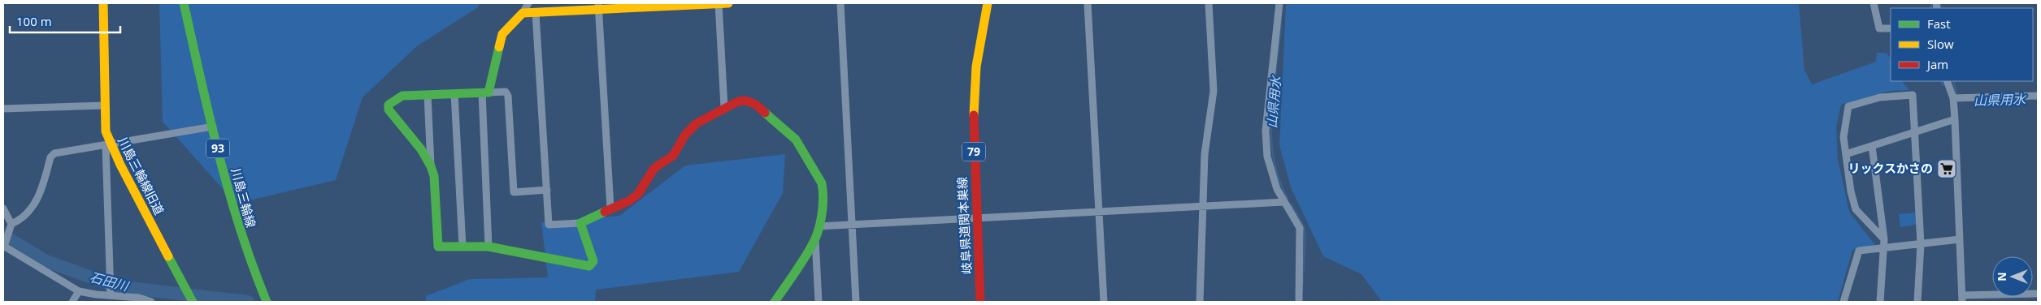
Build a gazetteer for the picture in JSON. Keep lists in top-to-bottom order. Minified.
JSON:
{"streets":{"street":["93","79","川島三輪線旧道","川島三輪線","岐阜県道関本巣線"]},"water":["山県用水","石田川"],"places":{"supermarket":["リックスかさの"]},"legend":["Fast","Slow","Jam"],"scale_bar":"100 m","north":"left"}
